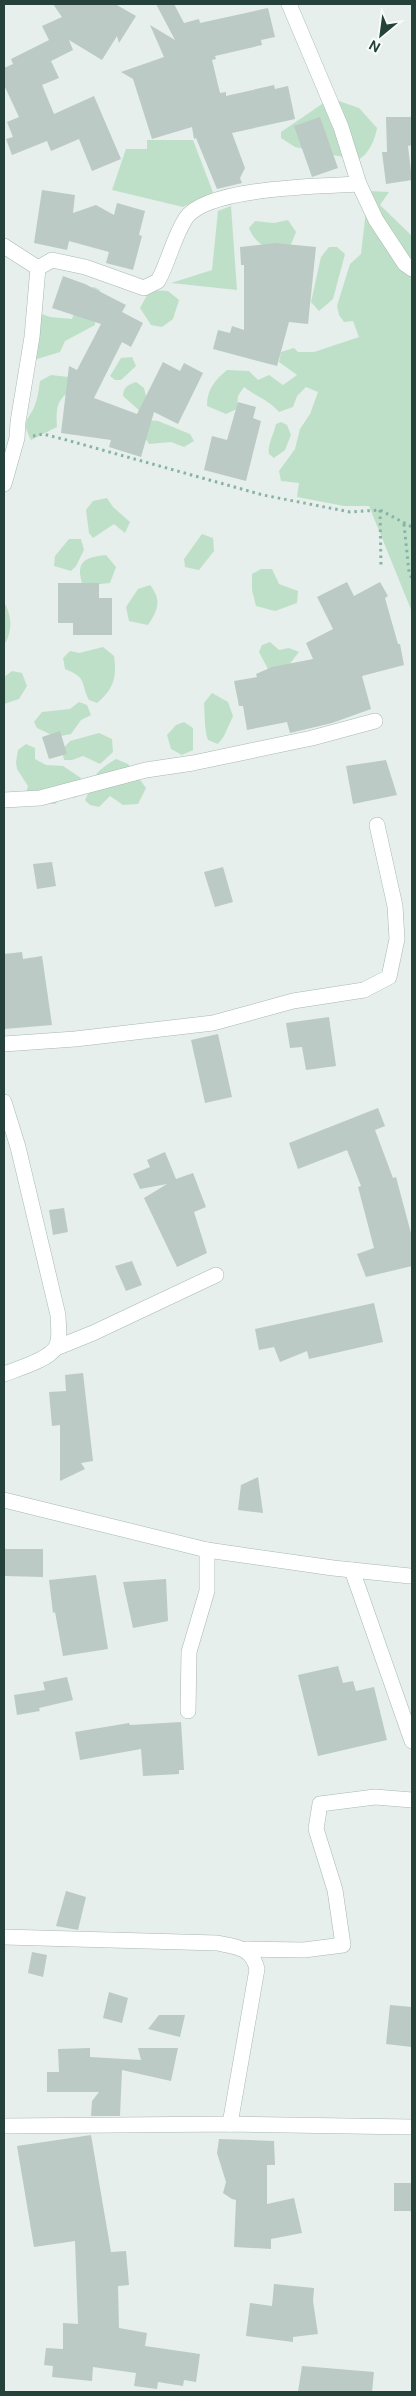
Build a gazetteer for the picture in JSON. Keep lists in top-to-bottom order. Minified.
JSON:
{"north":"bottom left"}
